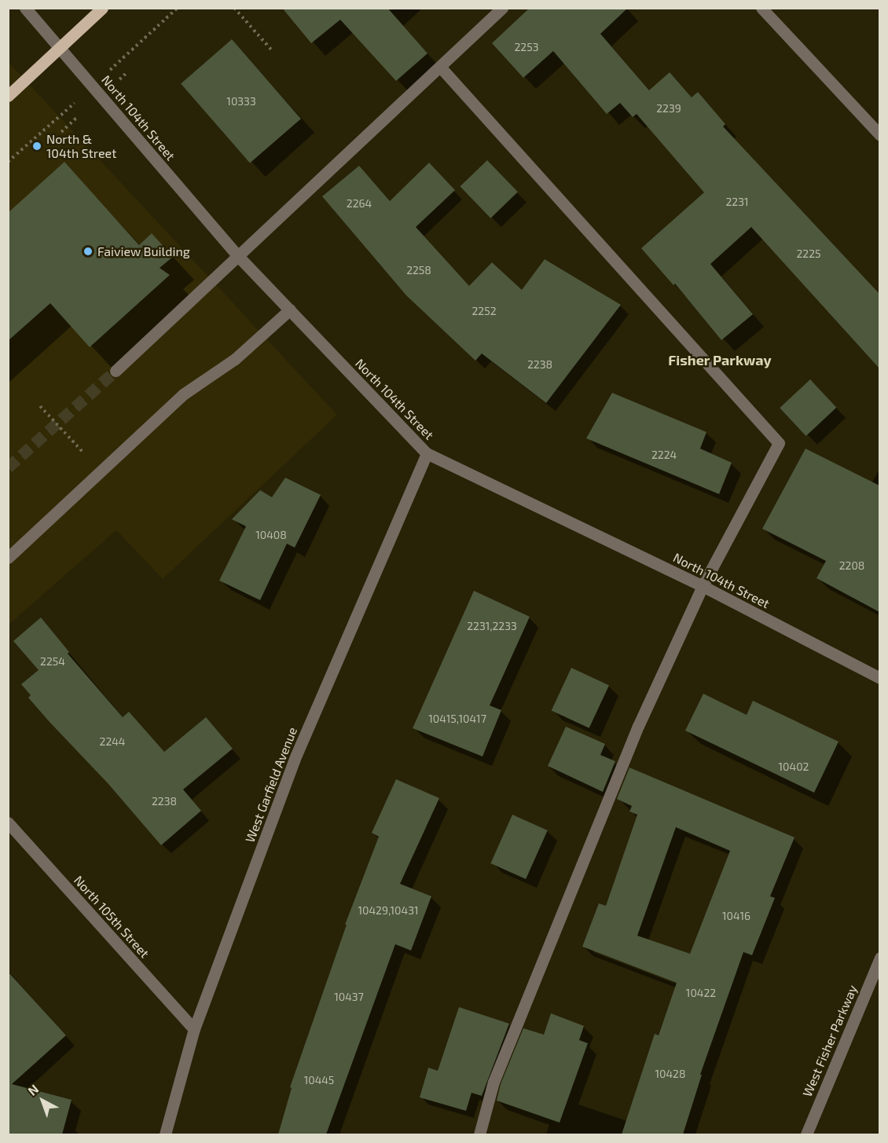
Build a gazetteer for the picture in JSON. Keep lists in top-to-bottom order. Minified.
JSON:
{"streets":{"street":["North 104th Street","West Garfield Avenue","North 105th Street","West Fisher Parkway"]},"crossings":[["North 104th Street","West Garfield Avenue"],["West Garfield Avenue","North 105th Street"]],"districts":["Fisher Parkway"],"places":["North & 104th Street","Faiview Building"],"house_numbers":["2253","10333","2239","2231","2264","2225","2258","2252","2238","2224","10408","2208","2231,2233","2254","10415,10417","2244","10402","2238","10429,10431","10416","10422","10437","10428","10445"],"north":"top left"}
